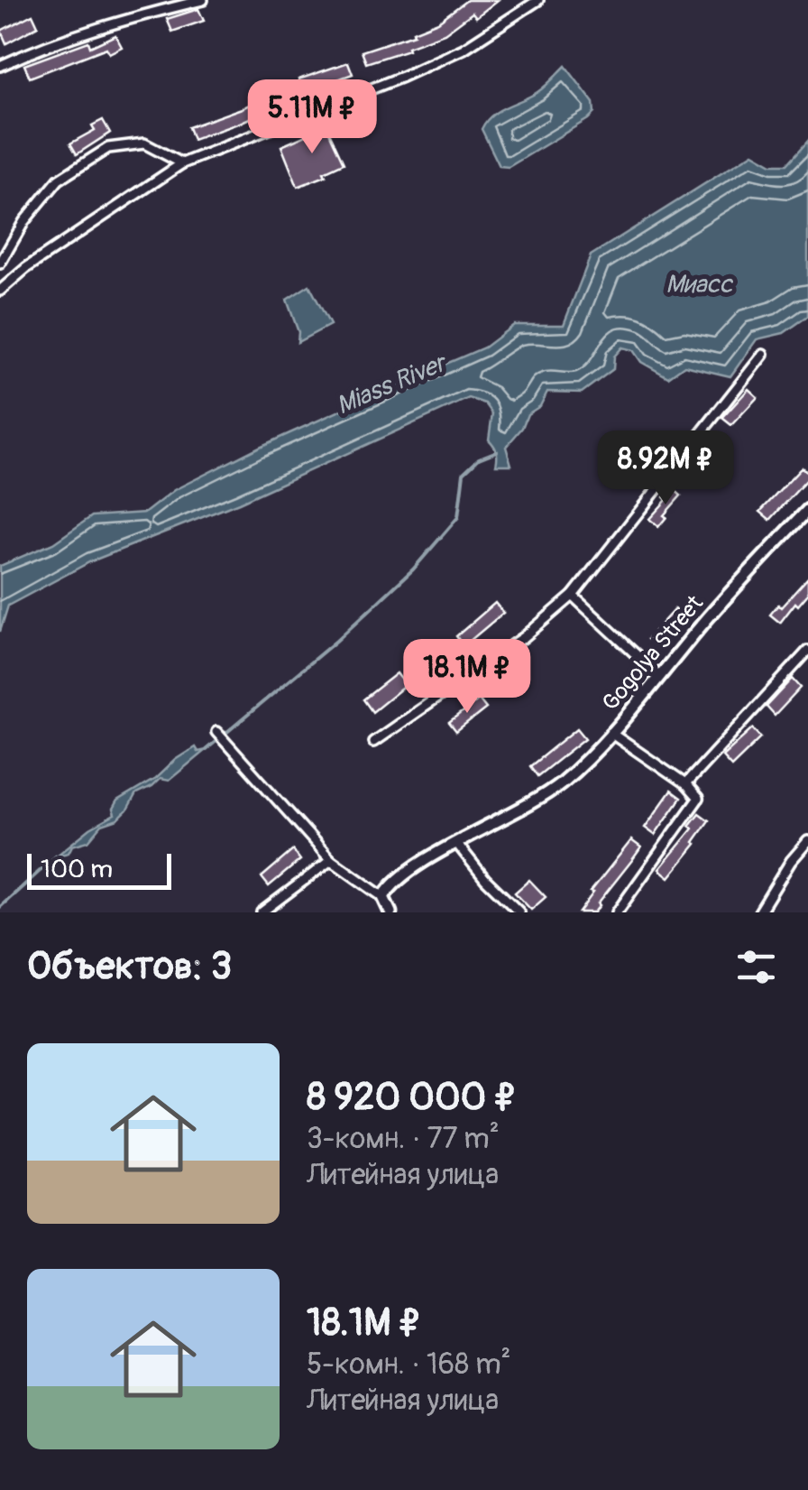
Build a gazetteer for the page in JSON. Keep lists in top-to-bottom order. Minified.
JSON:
{"streets":{"street":["Gogolya Street"]},"water":["Миасс","Miass River"],"scale_bar":"100 m","page":{"price":["5.11M ₽","8.92M ₽","18.1M ₽"],"scale":"100 m","heading":"Объектов: 3","list":[{"name":"8 920 000 ₽","note":"3-комн. · 77 m² · Литейная улица"},{"name":"18.1M ₽","note":"5-комн. · 168 m² · Литейная улица"}]}}
